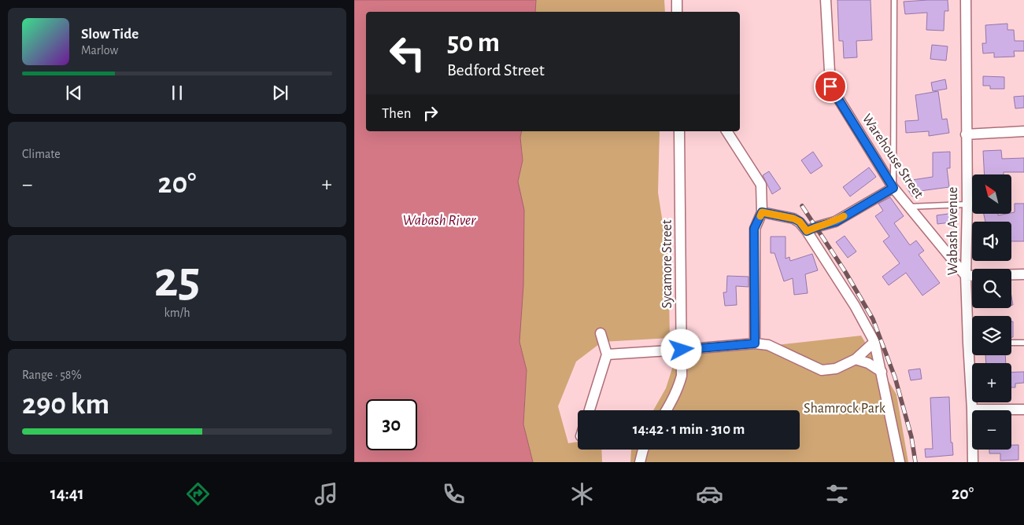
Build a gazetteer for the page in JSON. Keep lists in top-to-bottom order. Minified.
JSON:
{"streets":{"street":["Warehouse Street","Wabash Avenue","Sycamore Street"]},"crossings":[["Warehouse Street","Wabash Avenue"]],"water":["Wabash River"],"parks":["Shamrock Park"],"north":"top left","page":{"turn":["50 m","Bedford Street"],"song":["Slow Tide","Marlow"],"then":"Then","tile":["Climate",["25","km/h"],["Range · 58%","290 km"]],"heat":["−","20°","+"],"map_buttons":["+","−"],"limit":"30","trip":"14:42 · 1 min · 310 m","tabs":["14:41","20°"]}}
